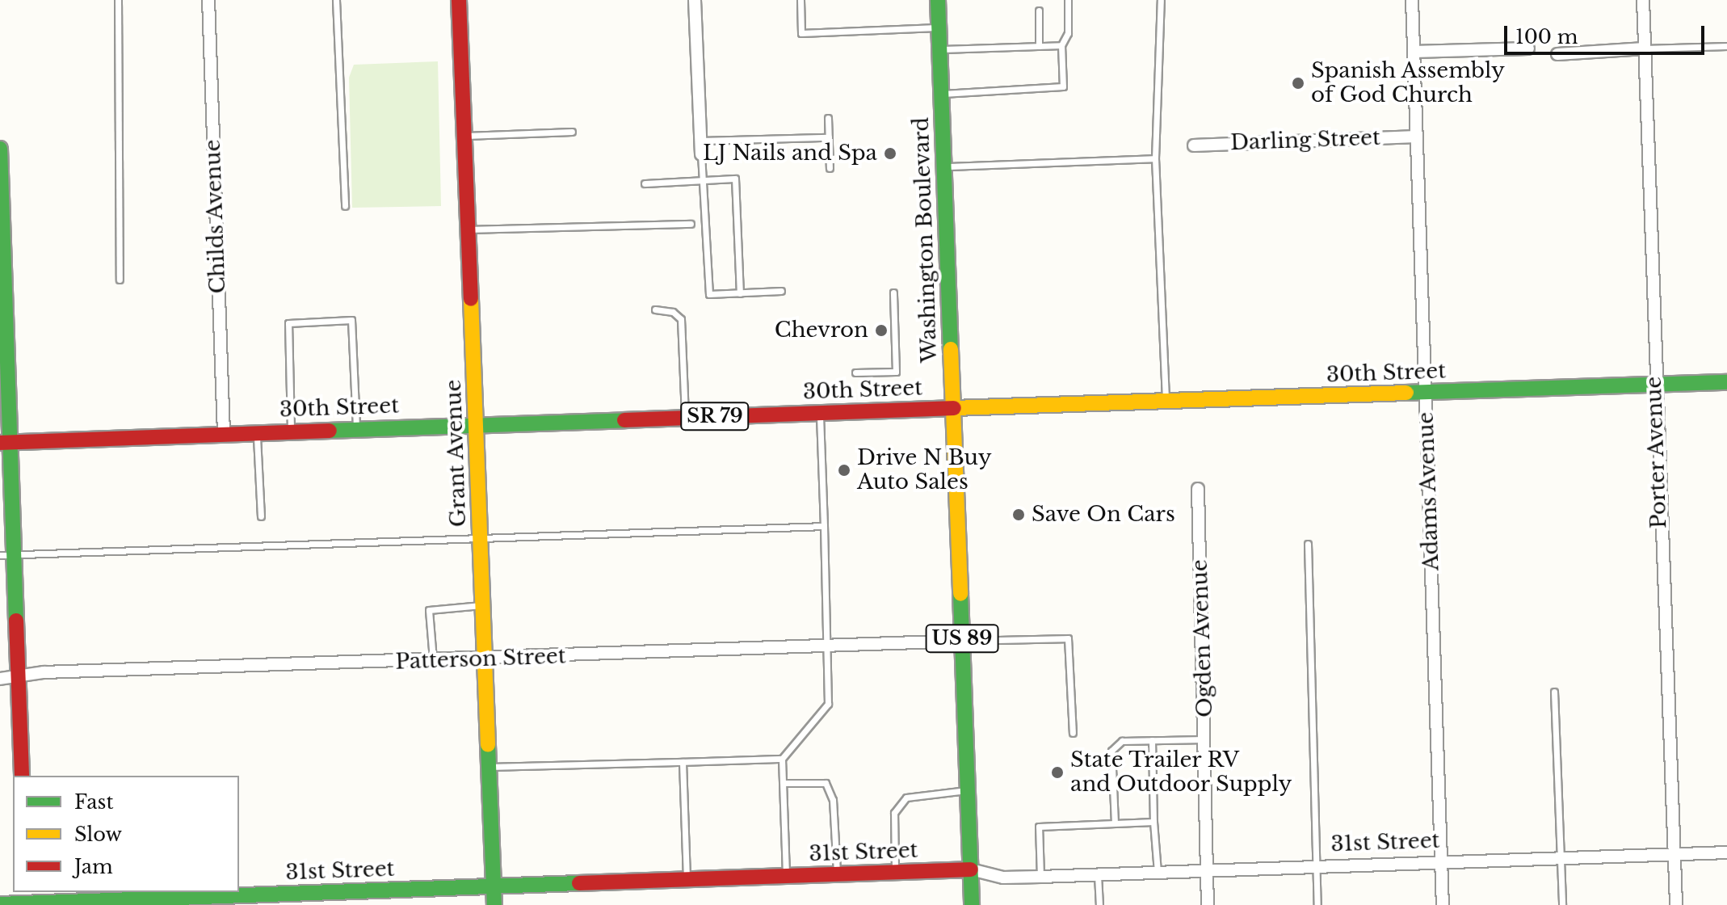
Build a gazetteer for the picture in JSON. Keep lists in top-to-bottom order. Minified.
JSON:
{"streets":{"main road":["Washington Boulevard","30th Street","SR 79","Grant Avenue","US 89","31st Street"],"street":["Darling Street","Childs Avenue","Porter Avenue","Adams Avenue","Ogden Avenue","Patterson Street"]},"crossings":[["Darling Street","Adams Avenue"],["Childs Avenue","30th Street"],["Washington Boulevard","30th Street"],["Washington Boulevard","Patterson Street"],["Washington Boulevard","31st Street"],["30th Street","Porter Avenue"],["30th Street","Grant Avenue"],["30th Street","Adams Avenue"],["Porter Avenue","31st Street"],["Grant Avenue","Patterson Street"],["Grant Avenue","31st Street"],["Adams Avenue","31st Street"],["Ogden Avenue","31st Street"]],"places":["Spanish Assembly of God Church","LJ Nails and Spa","Chevron","Drive N Buy Auto Sales","Save On Cars","State Trailer RV and Outdoor Supply"],"legend":["Fast","Slow","Jam"],"scale_bar":"100 m"}
